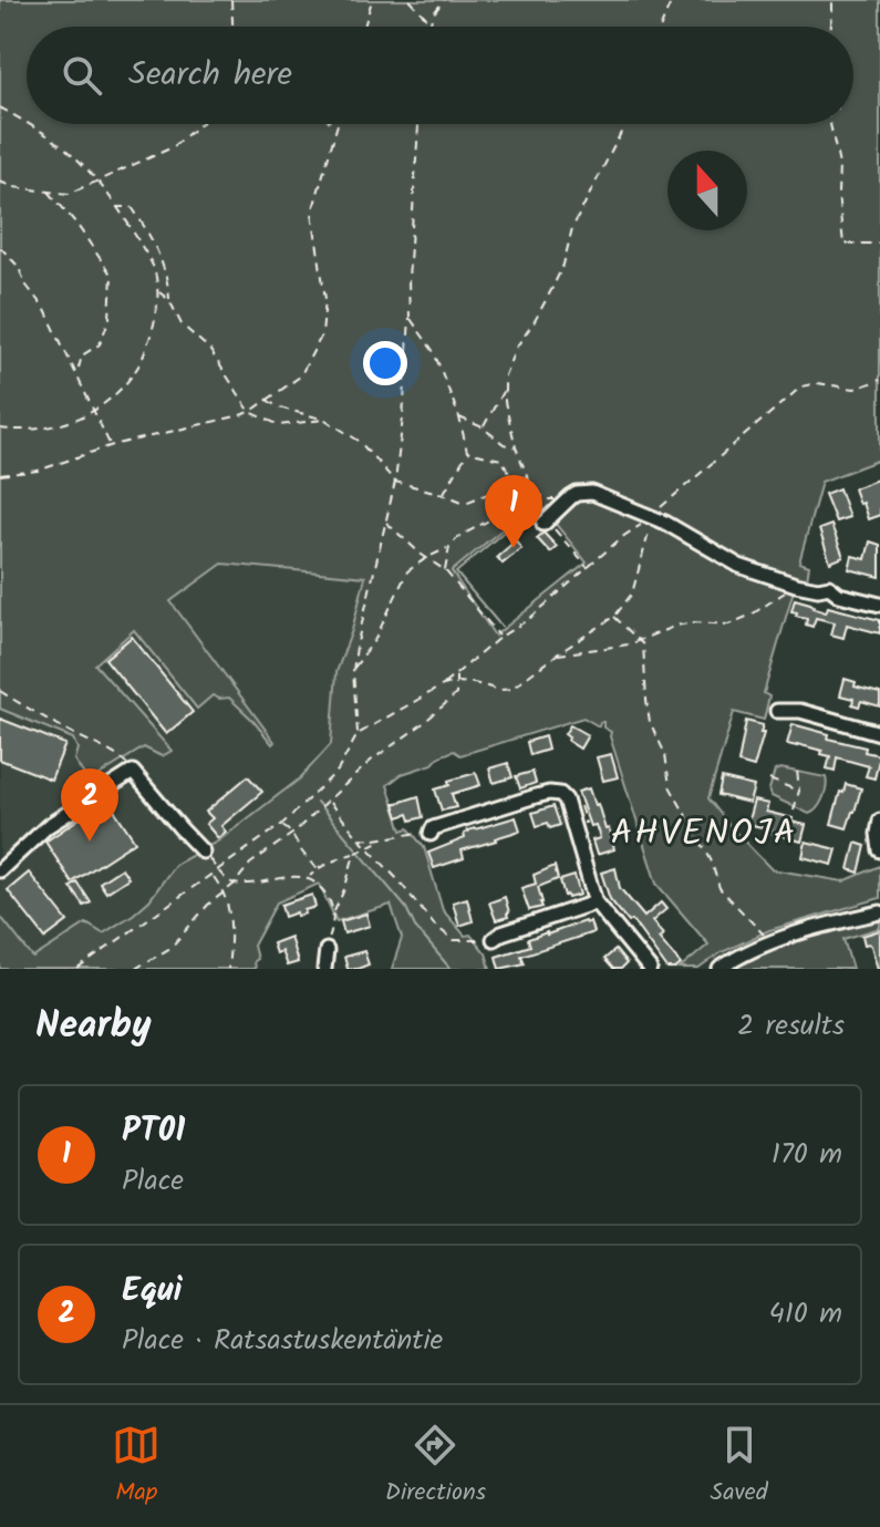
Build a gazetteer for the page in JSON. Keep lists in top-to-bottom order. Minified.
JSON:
{"districts":["AHVENOJA"],"north":"top","page":{"search":"Search here","pins":["1","2"],"heading":["Nearby","2 results"],"list":[{"mark":"1","name":"PT01","note":"Place","value":"170 m"},{"mark":"2","name":"Equi","note":"Place · Ratsastuskentäntie","value":"410 m"}],"nav":["Map","Directions","Saved"]}}
